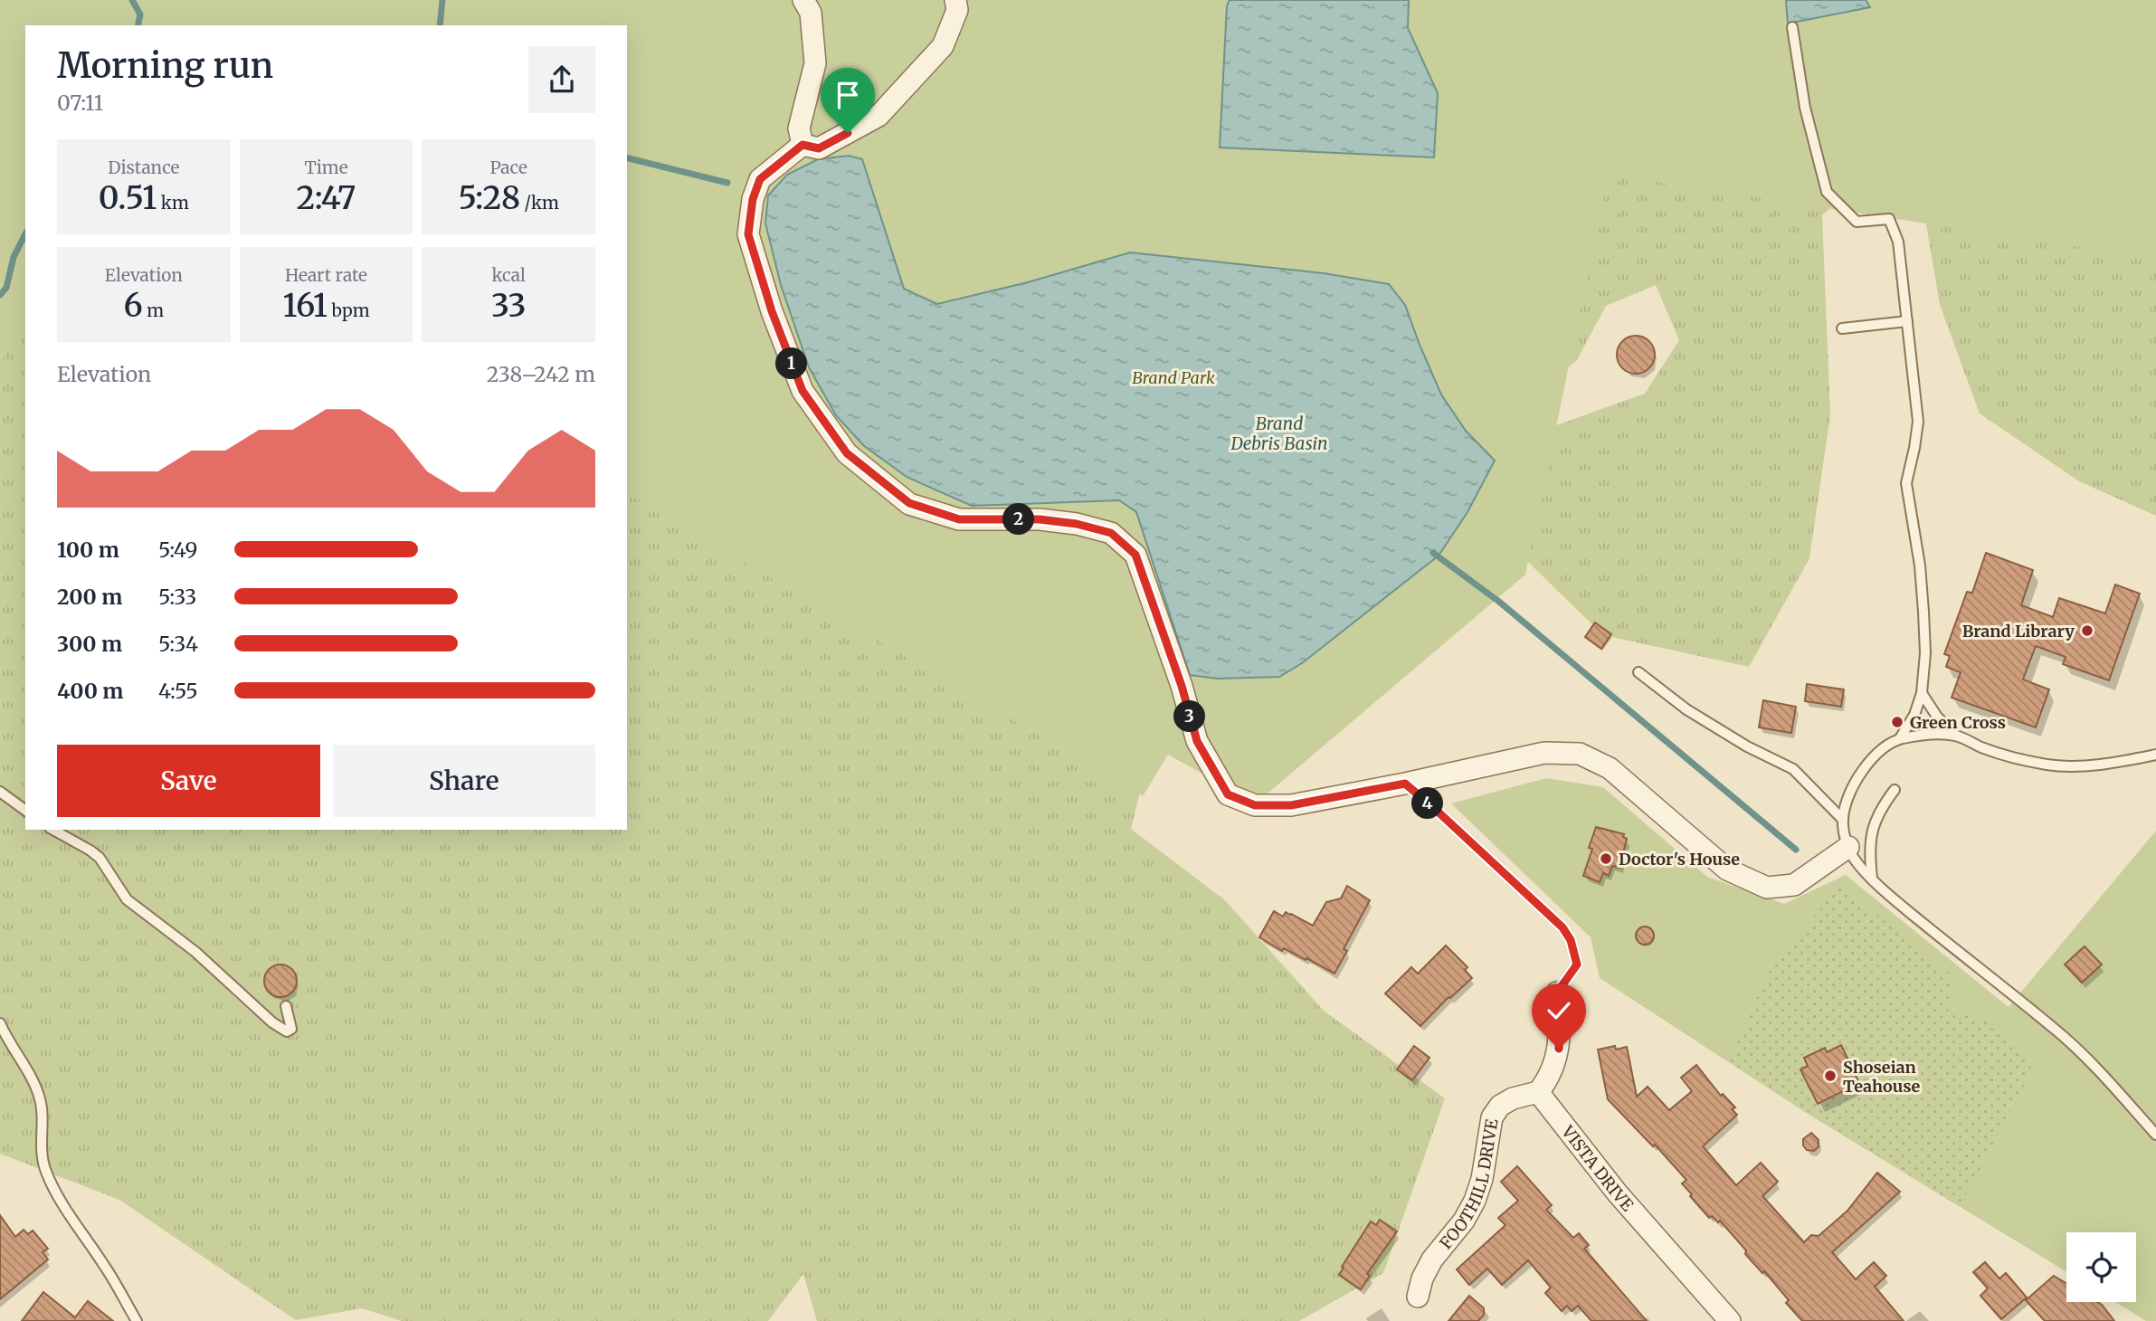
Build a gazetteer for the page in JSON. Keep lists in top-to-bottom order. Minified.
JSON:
{"streets":{"street":["VISTA DRIVE","FOOTHILL DRIVE"]},"crossings":[["VISTA DRIVE","FOOTHILL DRIVE"]],"water":["Brand Debris Basin"],"parks":["Brand Park"],"places":["Brand Library","Green Cross","Doctor's House","Shoseian Teahouse"],"page":{"heading":["Morning run","07:11"],"stats":[["Distance","0.51 km"],["Time","2:47"],["Pace","5:28 /km"],["Elevation","6 m"],["Heart rate","161 bpm"],["kcal","33"]],"pins":["1","2","3","4"],"chart":["Elevation","238–242 m"],"list":[{"name":"100 m","note":"5:49"},{"name":"200 m","note":"5:33"},{"name":"300 m","note":"5:34"},{"name":"400 m","note":"4:55"}],"buttons":["Save","Share"]}}
